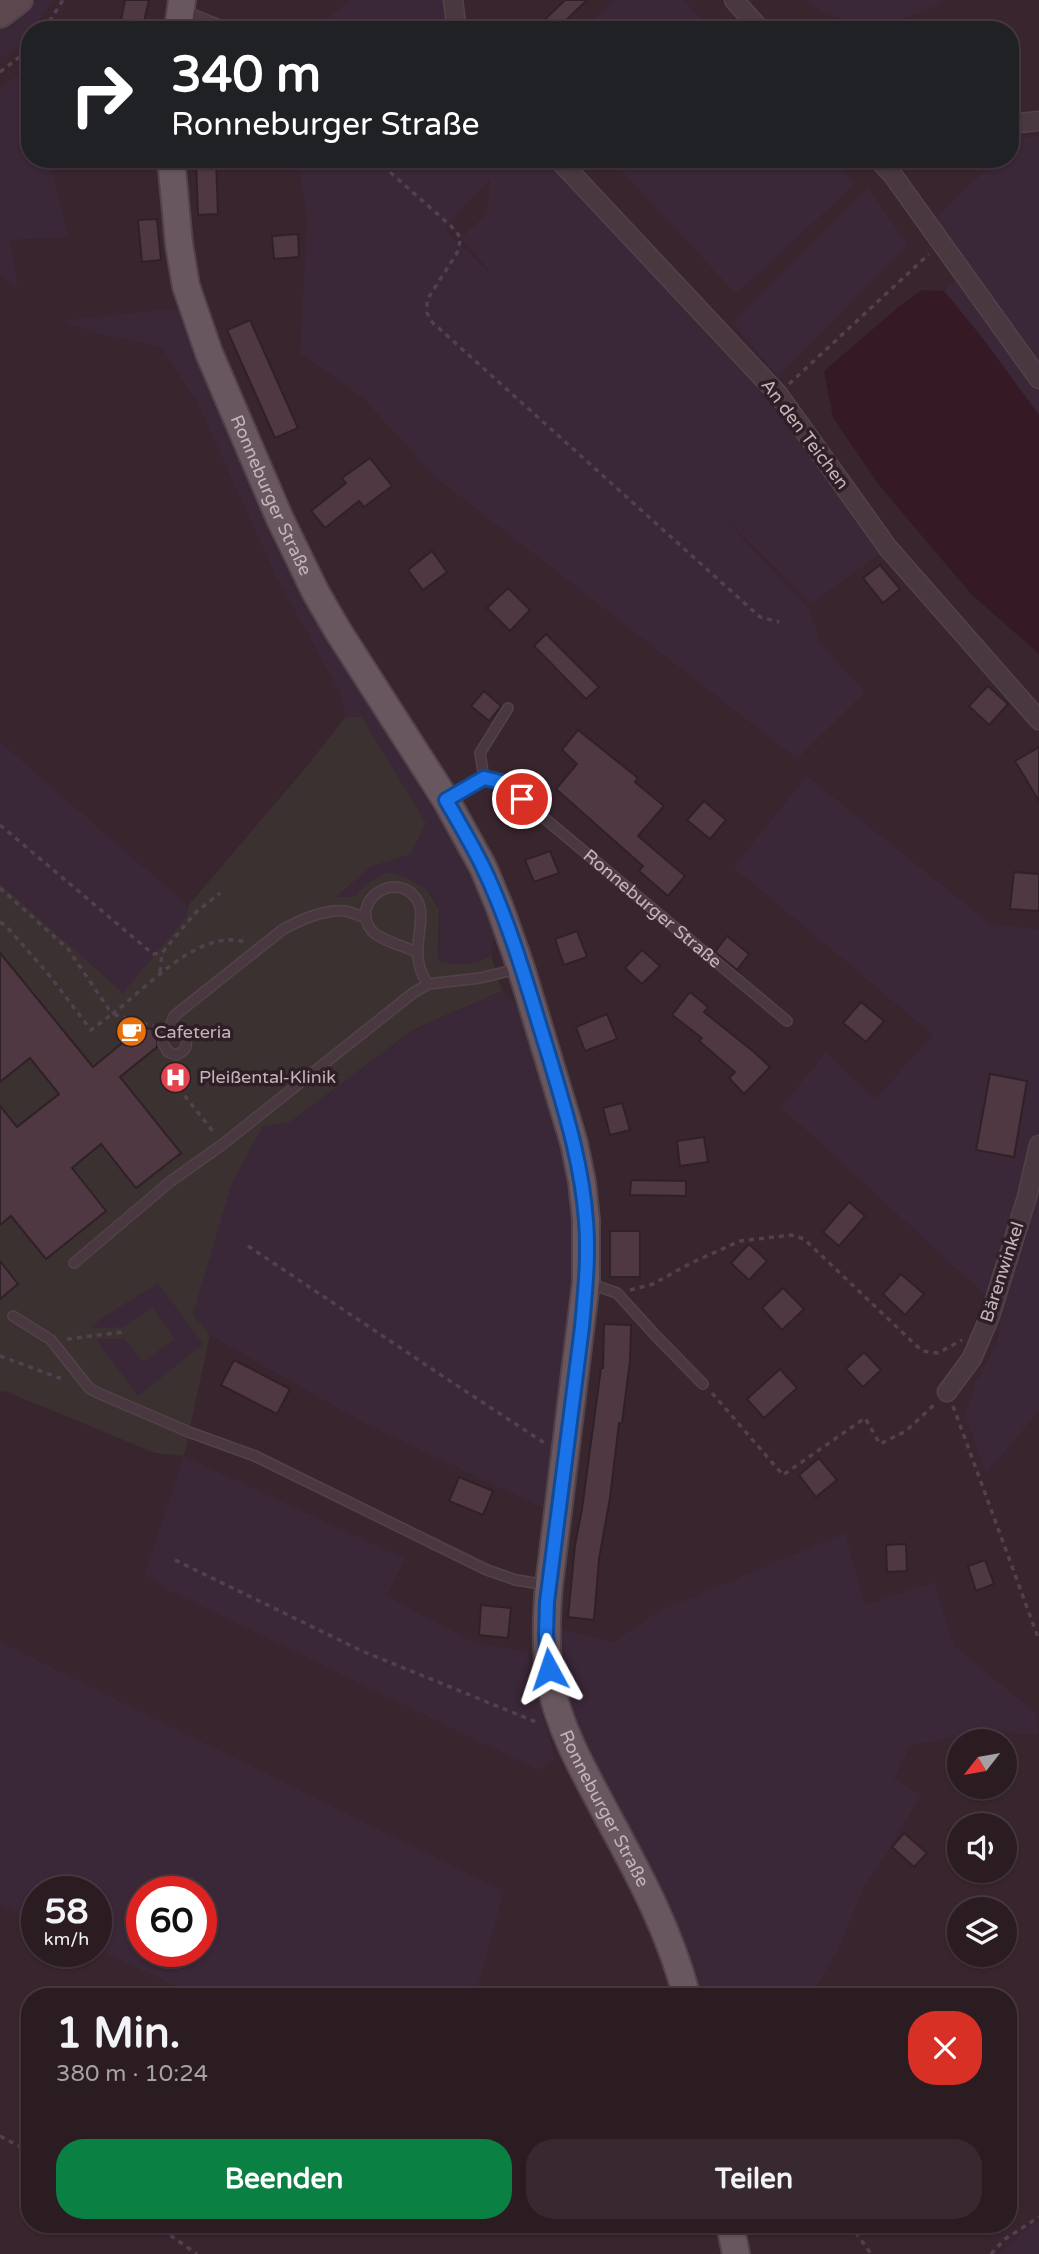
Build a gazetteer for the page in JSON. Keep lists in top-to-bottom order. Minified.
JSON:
{"streets":{"main road":["Ronneburger Straße"],"street":["An den Teichen","Bärenwinkel"]},"places":{"cafe":["Cafeteria"],"hospital":["Pleißental-Klinik"]},"north":"bottom left","page":{"turn":["340 m","Ronneburger Straße"],"speed":"58 km/h","limit":"60","heading":["1 Min.","380 m · 10:24"],"buttons":["Beenden","Teilen"]}}
